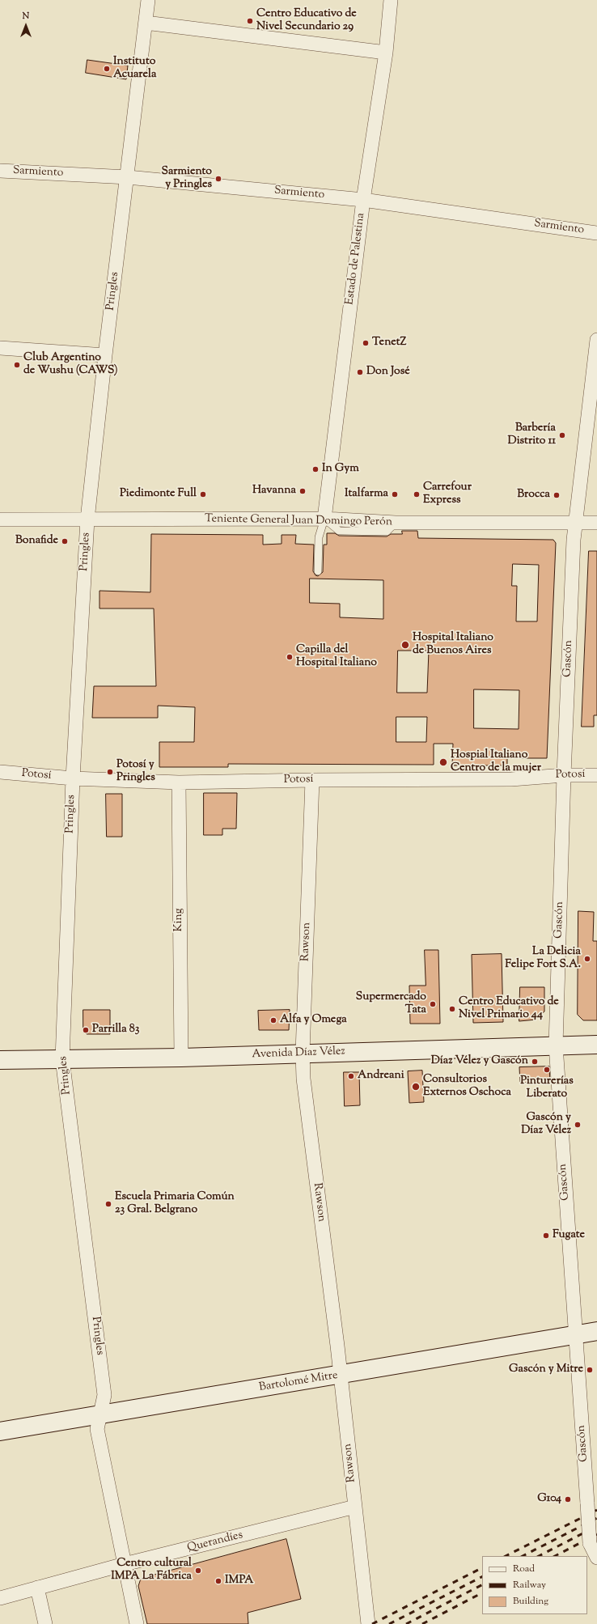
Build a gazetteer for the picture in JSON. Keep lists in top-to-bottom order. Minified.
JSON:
{"streets":{"street":["Sarmiento","Estado de Palestina","Pringles","Teniente General Juan Domingo Perón","Gascón","Potosí","King","Rawson","Avenida Díaz Vélez","Bartolomé Mitre","Querandíes"]},"crossings":[["Sarmiento","Estado de Palestina"],["Sarmiento","Pringles"],["Estado de Palestina","Teniente General Juan Domingo Perón"],["Pringles","Teniente General Juan Domingo Perón"],["Pringles","Potosí"],["Pringles","Avenida Díaz Vélez"],["Pringles","Bartolomé Mitre"],["Pringles","Querandíes"],["Teniente General Juan Domingo Perón","Gascón"],["Gascón","Potosí"],["Gascón","Avenida Díaz Vélez"],["Gascón","Bartolomé Mitre"],["Potosí","King"],["Potosí","Rawson"],["King","Avenida Díaz Vélez"],["Rawson","Avenida Díaz Vélez"],["Rawson","Bartolomé Mitre"],["Rawson","Querandíes"]],"places":["Centro Educativo de Nivel Secundario 29","Instituto Acuarela","Sarmiento y Pringles","TenetZ","Club Argentino de Wushu (CAWS)","Don José","Barbería Distrito 11","In Gym","Havanna","Piedimonte Full","Italfarma","Carrefour Express","Brocca","Bonafide","Hospital Italiano de Buenos Aires","Capilla del Hospital Italiano","Hospial Italiano Centro de la mujer","Potosí y Pringles","La Delicia Felipe Fort S.A.","Supermercado Tata","Centro Educativo de Nivel Primario 44","Alfa y Omega","Parrilla 83","Díaz Vélez y Gascón","Pinturerías Liberato","Andreani","Consultorios Externos Oschoca","Gascón y Díaz Vélez","Escuela Primaria Común 23 Gral. Belgrano","Fugate","Gascón y Mitre","G104","Centro cultural IMPA La Fábrica","IMPA"],"legend":["Road","Railway","Building"],"north":"top"}
